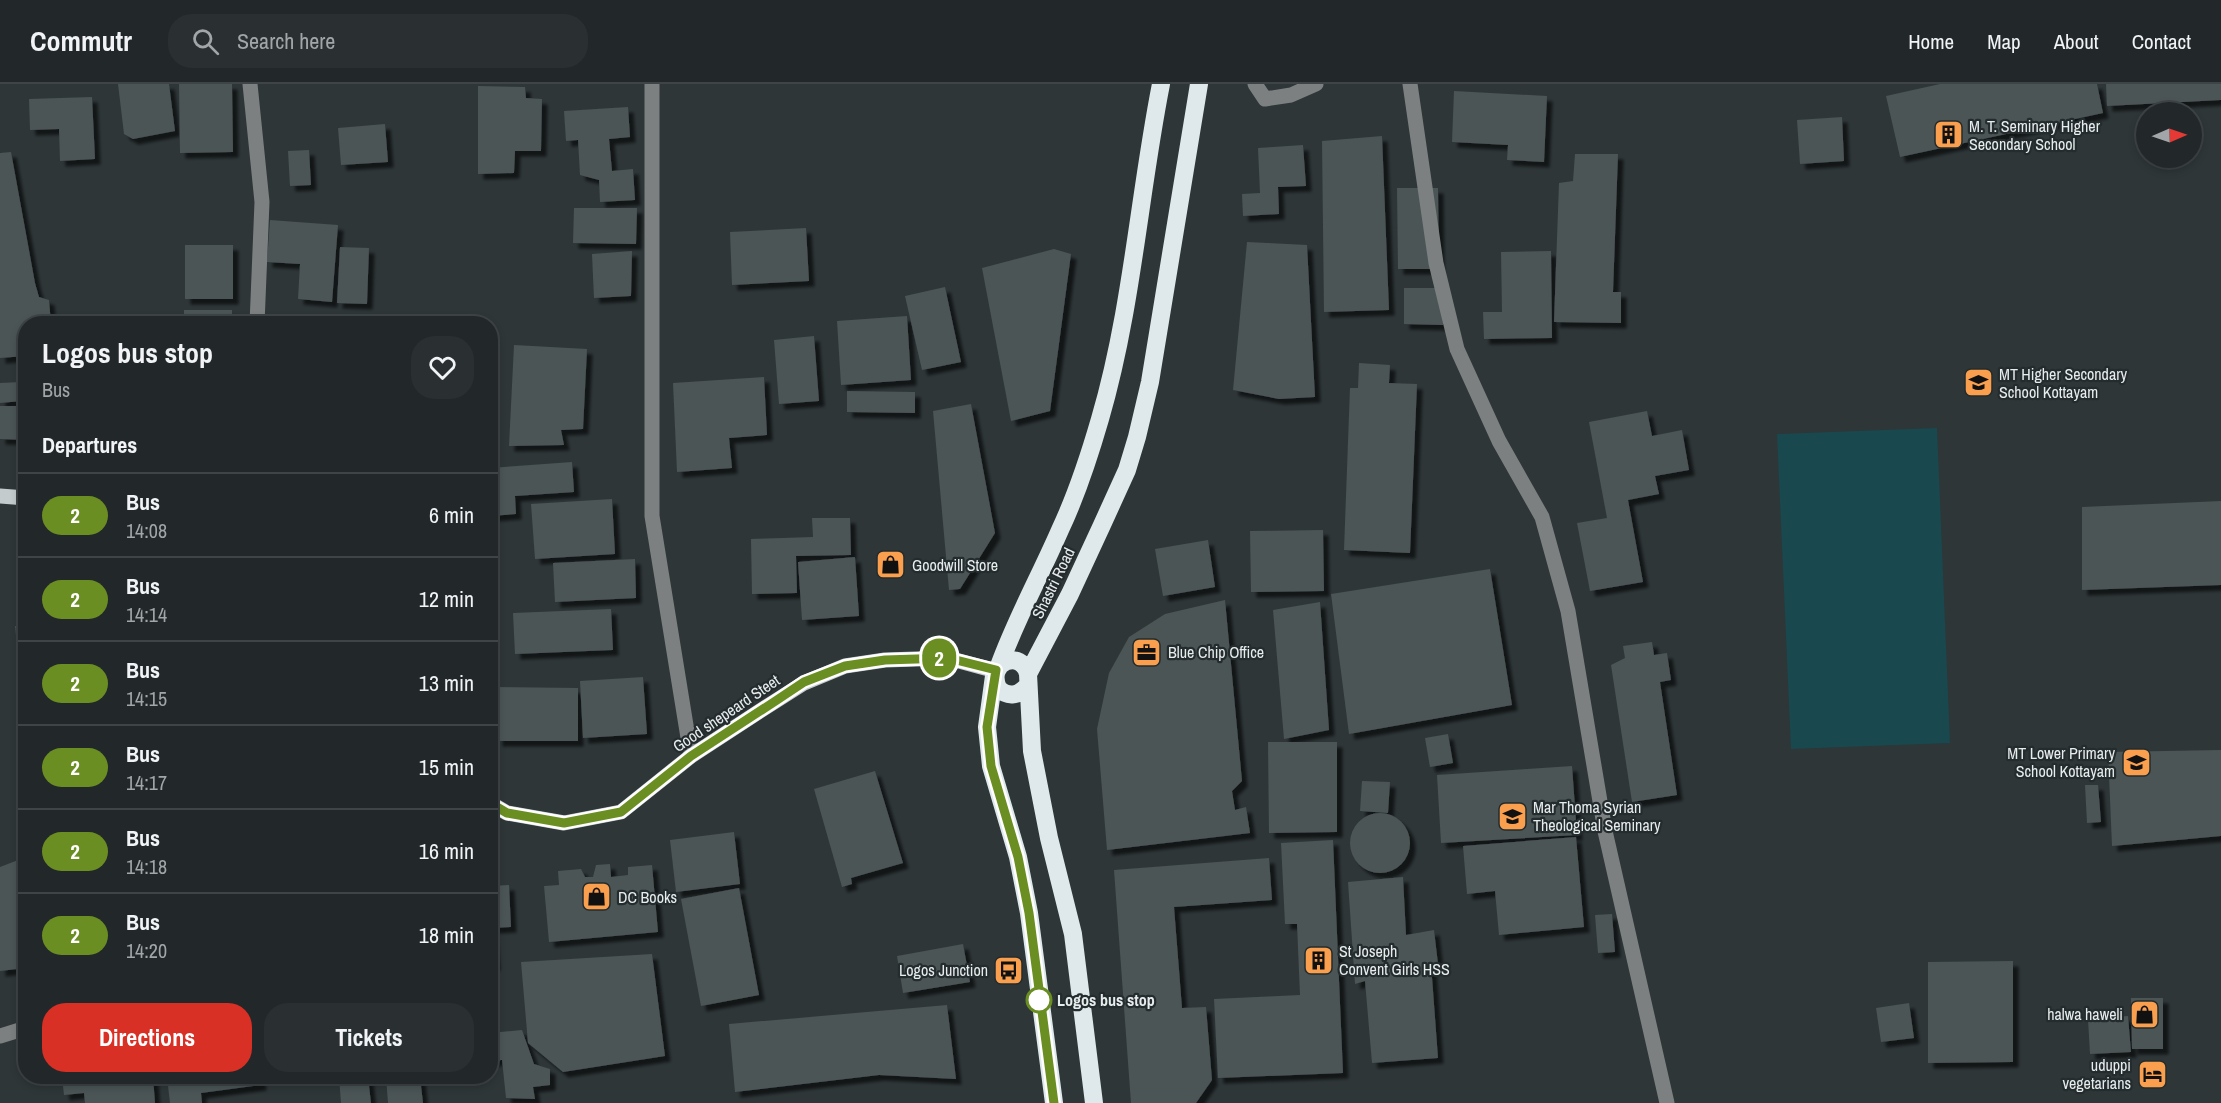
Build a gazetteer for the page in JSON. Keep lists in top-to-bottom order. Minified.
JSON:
{"streets":{"highway":["Shastri Road"],"main road":["Good shepeard Steet"]},"crossings":[["Shastri Road","Good shepeard Steet"]],"places":{"building":["M. T. Seminary Higher Secondary School","St Joseph Convent Girls HSS"],"school or university":["MT Higher Secondary School Kottayam","MT Lower Primary School Kottayam","Mar Thoma Syrian Theological Seminary"],"shop":["Goodwill Store","DC Books","halwa haweli"],"office":["Blue Chip Office"],"bus stop":["Logos Junction"],"other":["Logos bus stop"],"hotel":["uduppi vegetarians"]},"lines":["bus line 2"],"north":"right","page":{"header":"Commutr","search":"Search here","nav":["Home","Map","About","Contact"],"on_map":"2","heading":[["Logos bus stop","Bus"],"Departures"],"list":[{"mark":"2","name":"Bus","note":"14:08","value":"6 min"},{"mark":"2","name":"Bus","note":"14:14","value":"12 min"},{"mark":"2","name":"Bus","note":"14:15","value":"13 min"},{"mark":"2","name":"Bus","note":"14:17","value":"15 min"},{"mark":"2","name":"Bus","note":"14:18","value":"16 min"},{"mark":"2","name":"Bus","note":"14:20","value":"18 min"}],"buttons":["Directions","Tickets"]}}
